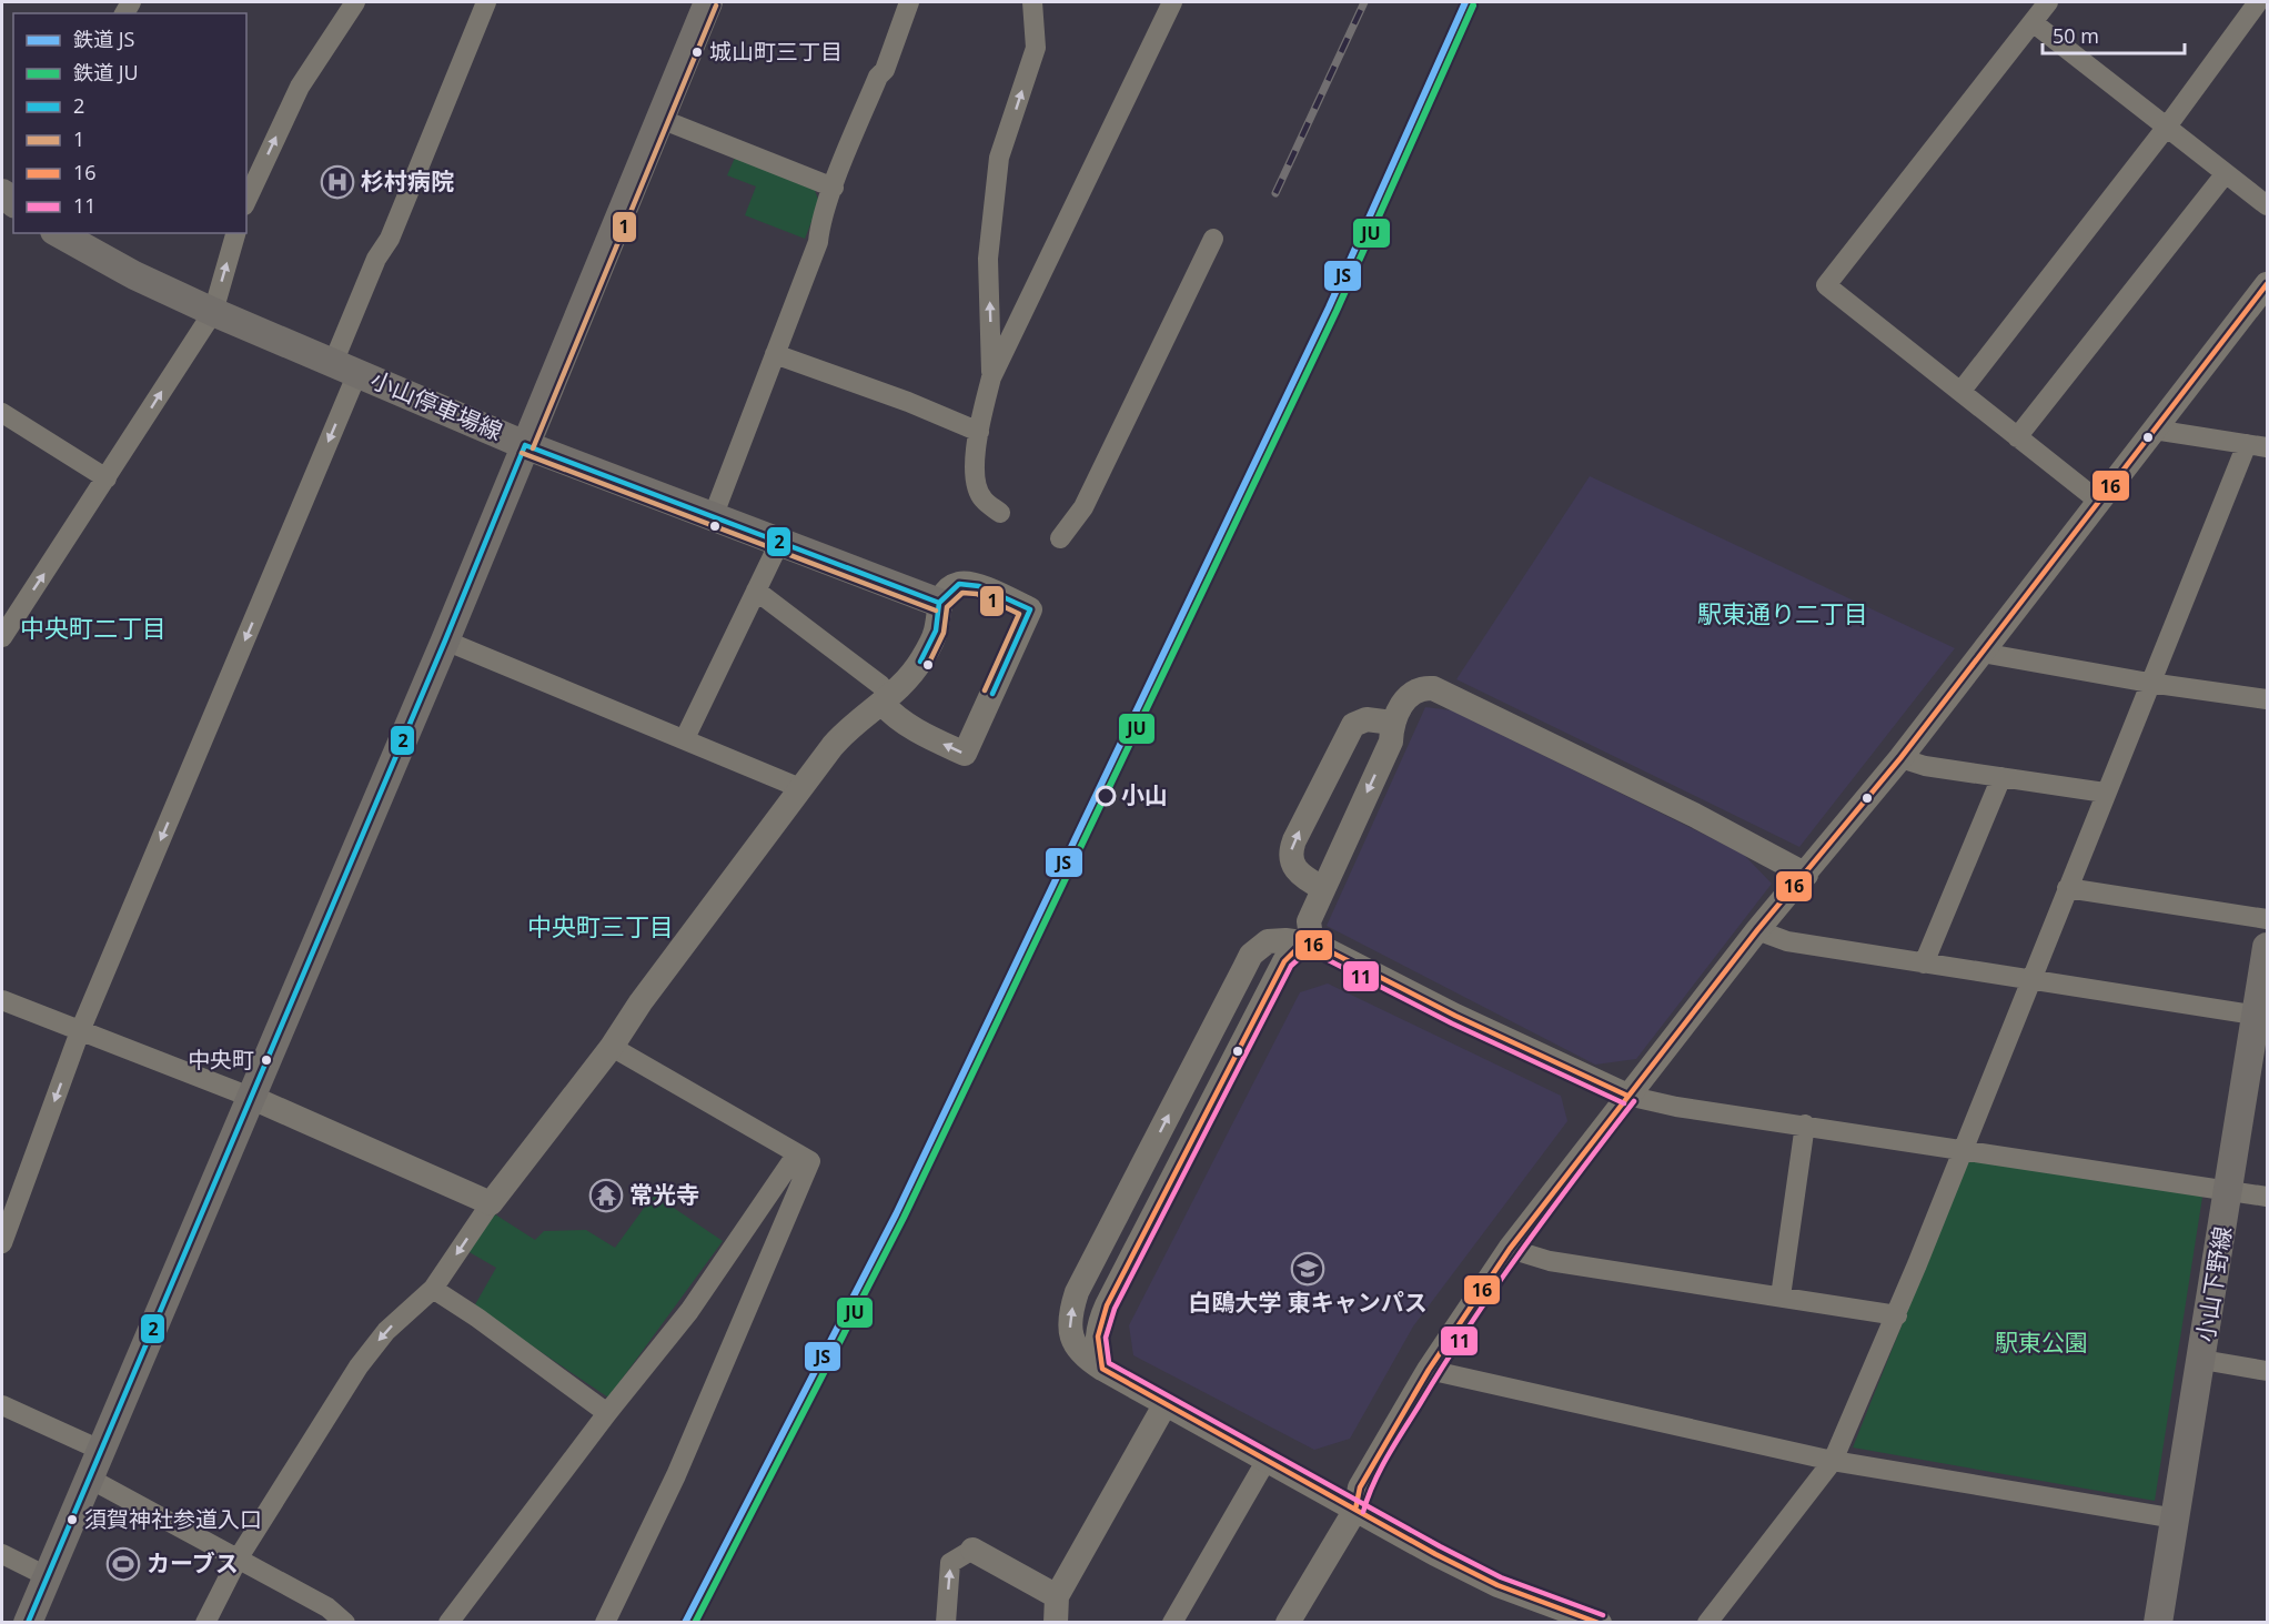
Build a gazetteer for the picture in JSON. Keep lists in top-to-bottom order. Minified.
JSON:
{"streets":{"main road":["小山停車場線","小山下野線"]},"districts":["駅東通り二丁目","中央町二丁目","中央町三丁目"],"parks":["駅東公園"],"places":{"other":["城山町三丁目","小山","中央町","須賀神社参道入口"],"hospital":["杉村病院"],"temple":["常光寺"],"school or university":["白鴎大学 東キャンパス"],"sports":["カーブス"]},"lines":["rail line JS","rail line JU","transit line 1","transit line 16","transit line 2","transit line 11"],"legend":["鉄道 JS","鉄道 JU","2","1","16","11"],"scale_bar":"50 m"}
